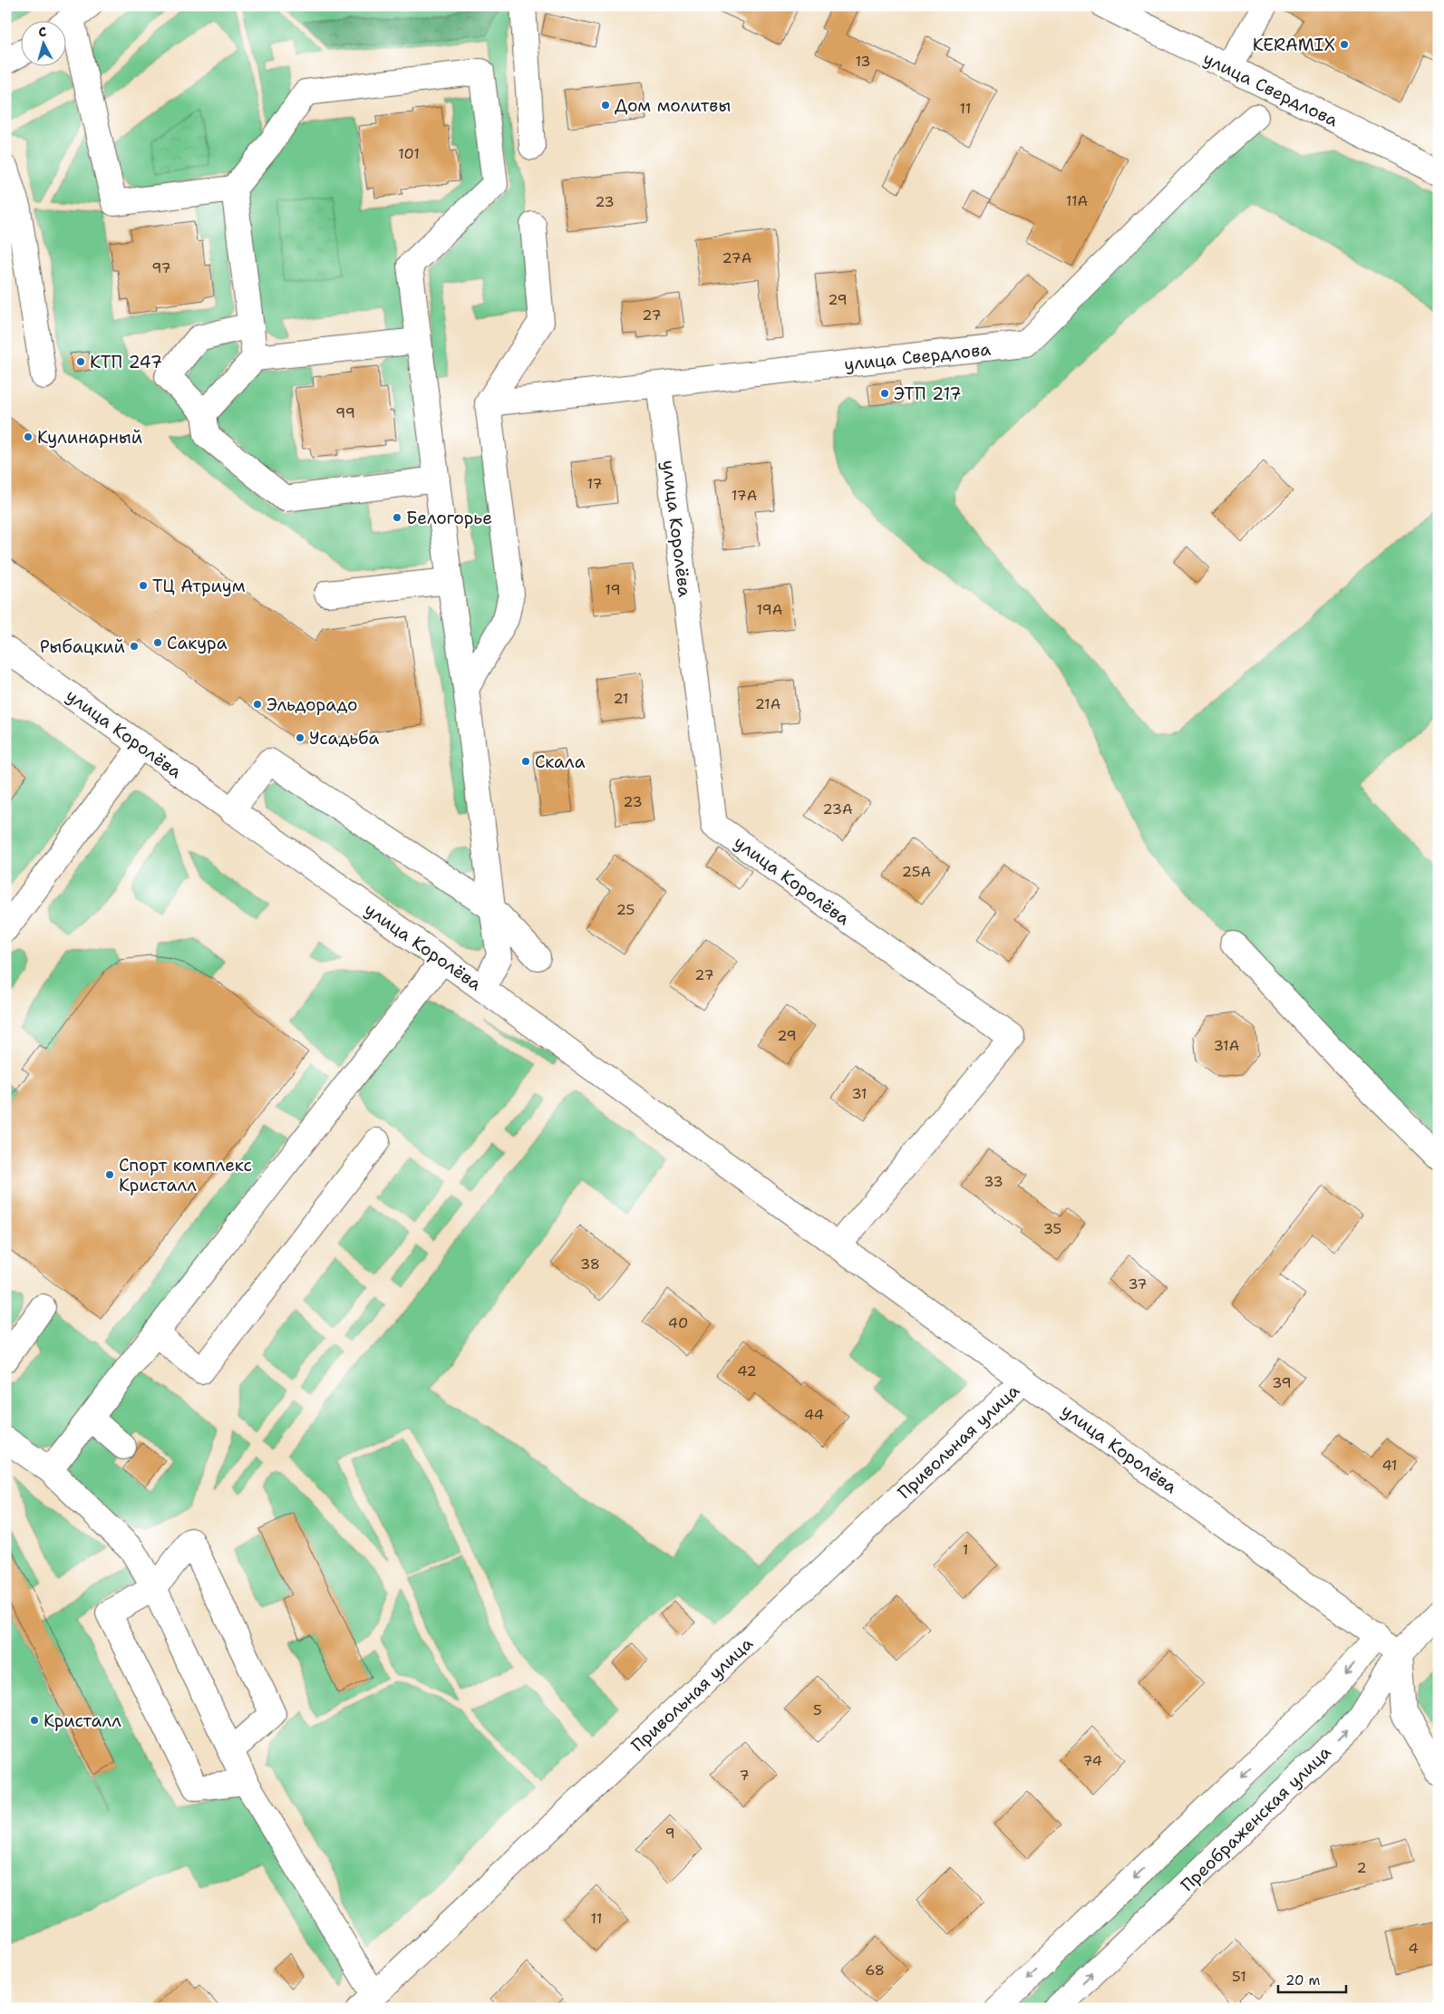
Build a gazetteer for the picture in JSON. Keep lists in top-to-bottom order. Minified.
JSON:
{"streets":{"street":["улица Свердлова","улица Королёва","Привольная улица","Преображенская улица"]},"crossings":[["улица Свердлова","улица Королёва"],["улица Королёва","Привольная улица"],["улица Королёва","Преображенская улица"]],"places":["KERAMIX","Дом молитвы","КТП 247","ЭТП 217","Кулинарный","Белогорье","ТЦ Атриум","Сакура","Рыбацкий","Эльдорадо","Усадьба","Скала","Спорт комплекс Кристалл","Кристалл"],"house_numbers":["13","11","101","11А","23","27А","97","29","27","99","17","17А","19","19А","21","21А","23","23А","25А","25","27","29","31А","31","33","35","38","37","40","42","39","44","41","1","5","74","7","9","2","11","4","68","51"],"scale_bar":"20 m","north":"top"}
